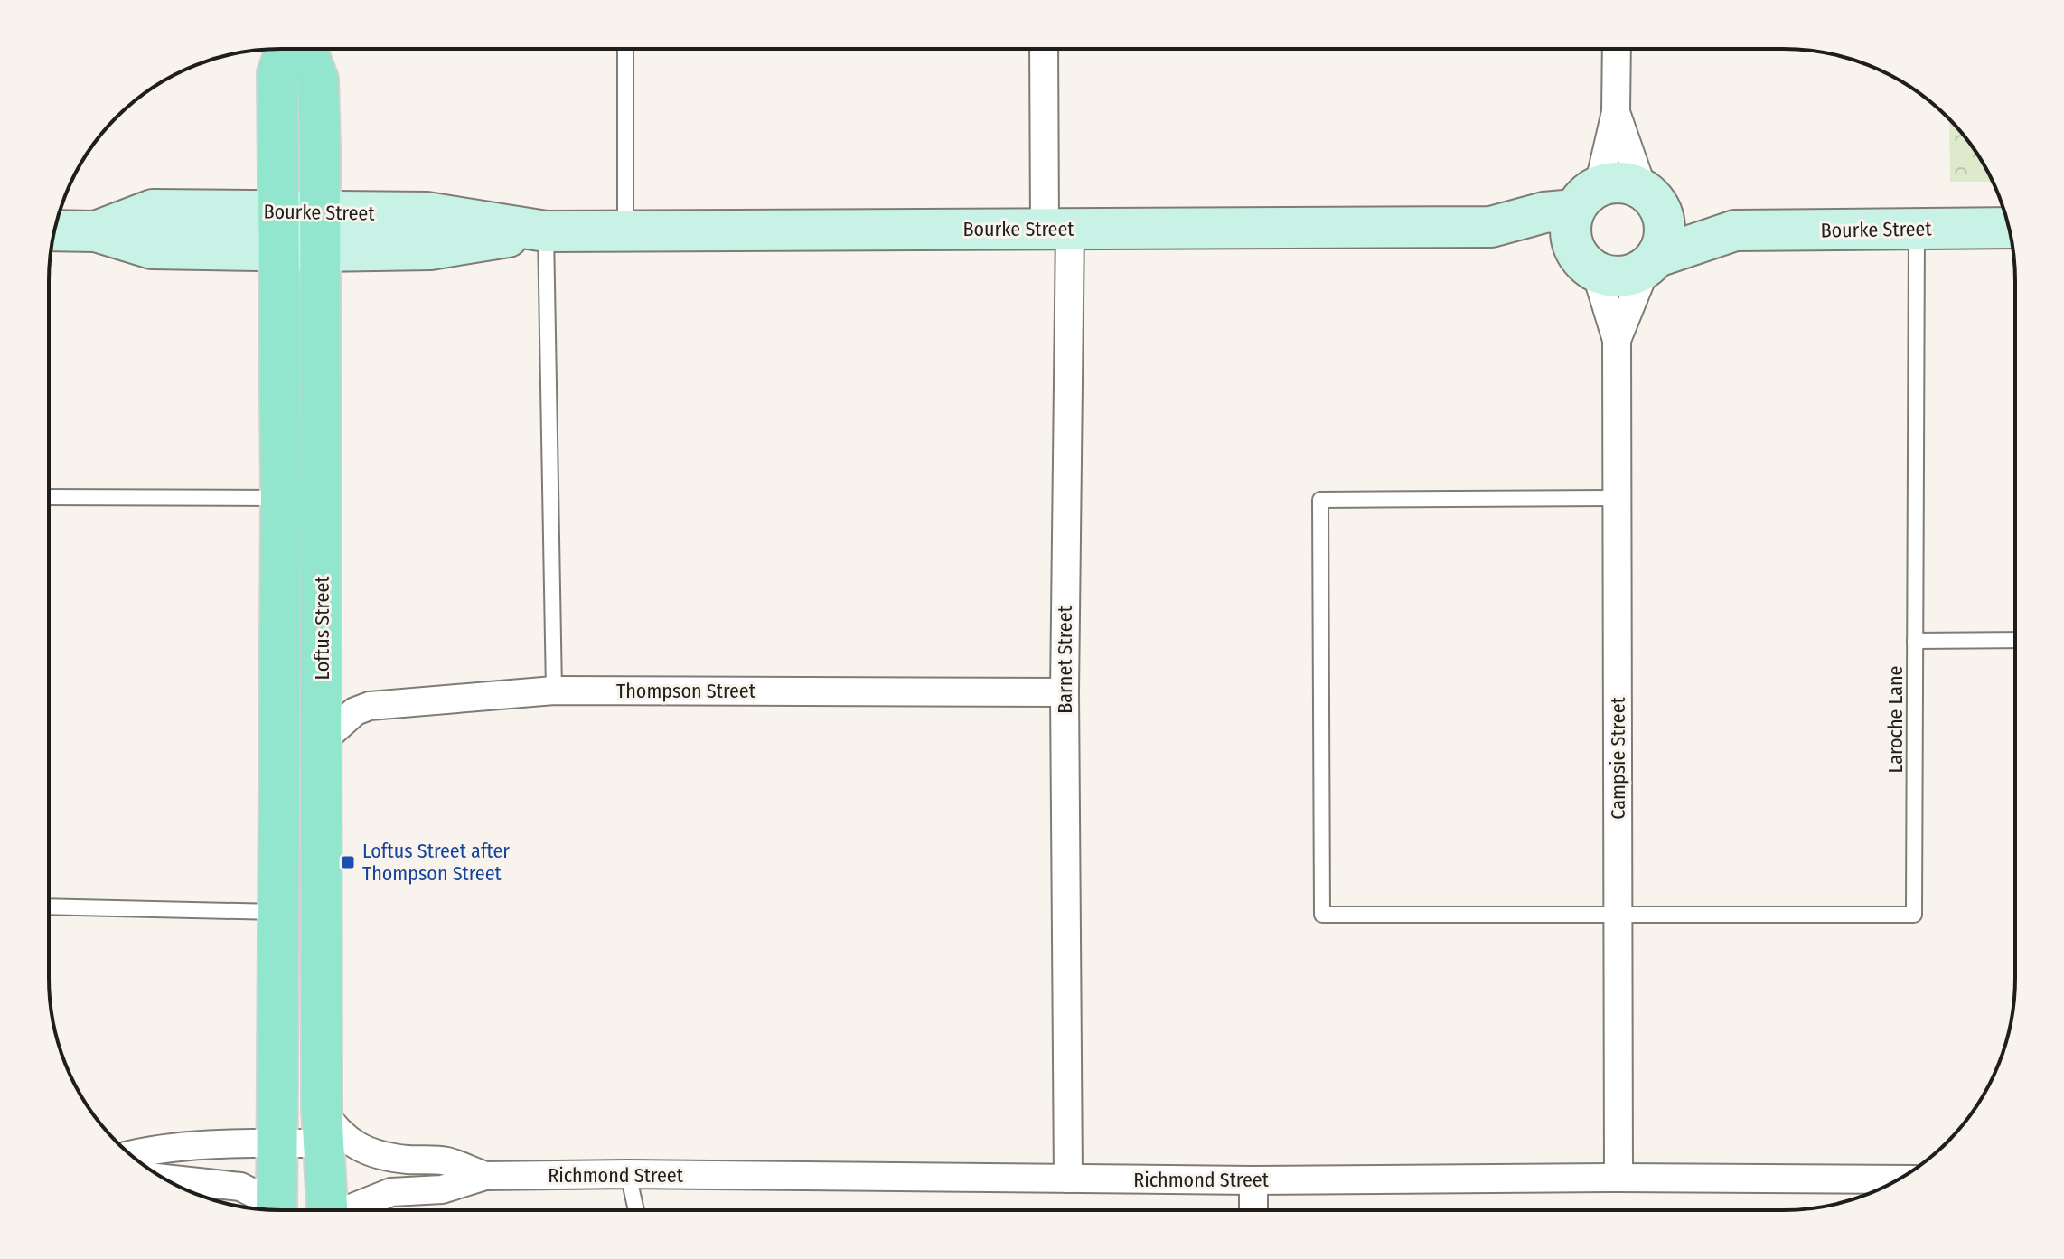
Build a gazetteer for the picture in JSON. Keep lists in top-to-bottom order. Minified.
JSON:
{"streets":{"main road":["Loftus Street"],"street":["Bourke Street","Barnet Street","Thompson Street","Campsie Street","Richmond Street"],"lane":["Laroche Lane"]},"crossings":[["Bourke Street","Loftus Street"],["Bourke Street","Barnet Street"],["Bourke Street","Laroche Lane"],["Bourke Street","Campsie Street"],["Loftus Street","Thompson Street"],["Loftus Street","Richmond Street"],["Barnet Street","Thompson Street"],["Barnet Street","Richmond Street"],["Laroche Lane","Campsie Street"],["Campsie Street","Richmond Street"]],"places":{"transit":["Loftus Street after Thompson Street"]}}
